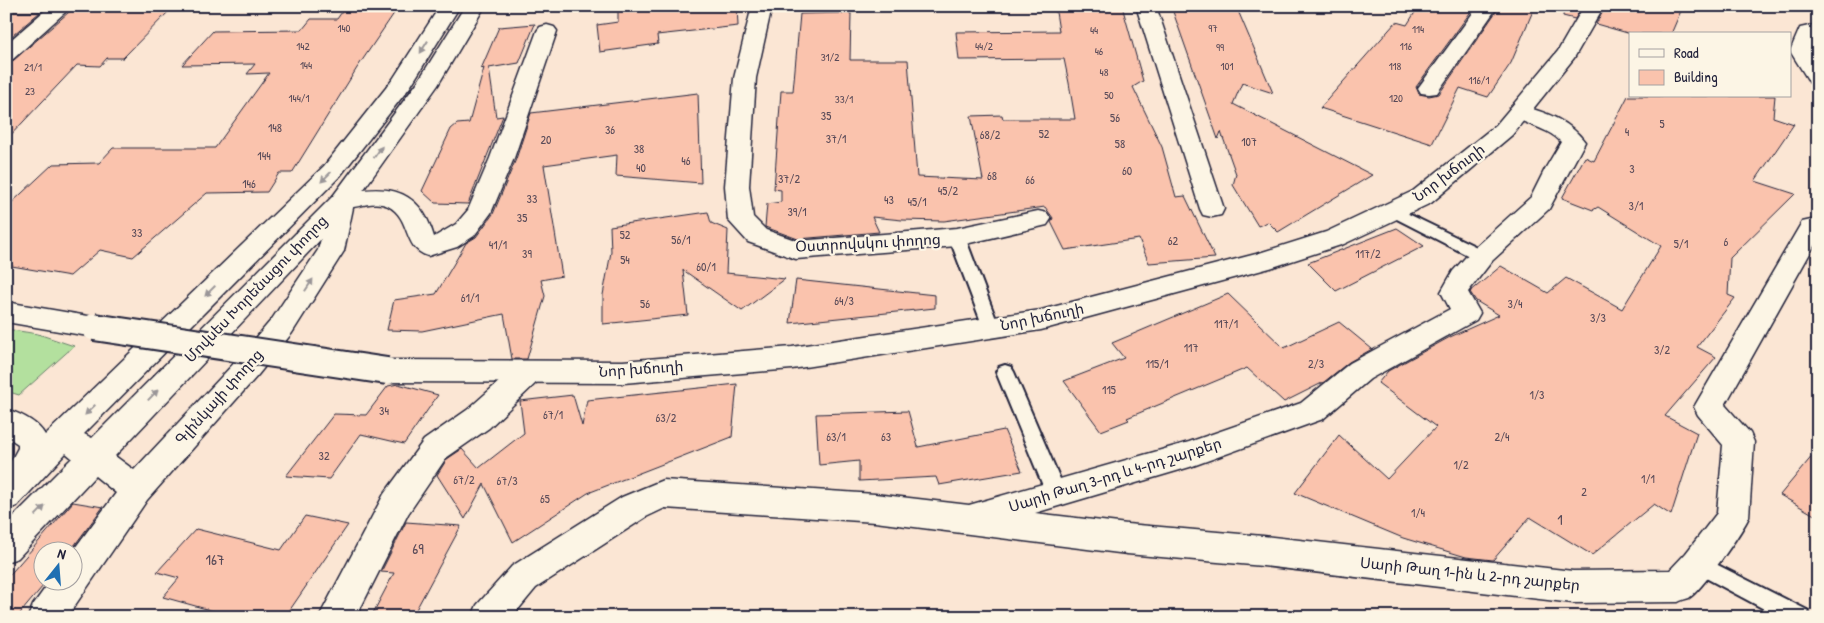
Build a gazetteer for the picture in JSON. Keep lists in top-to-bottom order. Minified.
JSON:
{"streets":{"street":["Նոր խճուղի","Օստրովսկու փողոց","Մովսես Խորենացու փողոց","Գլինկայի փողոց","Սարի Թաղ 3-րդ և 4-րդ շարքեր","Սարի Թաղ 1-ին և 2-րդ շարքեր"]},"crossings":[["Նոր խճուղի","Սարի Թաղ 3-րդ և 4-րդ շարքեր"],["Մովսես Խորենացու փողոց","Գլինկայի փողոց"],["Սարի Թաղ 3-րդ և 4-րդ շարքեր","Սարի Թաղ 1-ին և 2-րդ շարքեր"]],"house_numbers":["140","97","114","44","142","44/2","116","99","46","31/2","144","101","118","21/1","48","116/1","23","50","144/1","120","33/1","35","56","5","148","36","4","52","68/2","37/1","20","107","58","38","144","46","40","3","60","68","37/2","66","146","45/2","33","43","45/1","3/1","39/1","35","33","52","56/1","62","6","5/1","41/1","39","117/2","54","60/1","61/1","64/3","56","3/4","3/3","117/1","117","3/2","115/1","2/3","115","1/3","34","67/1","63/2","63/1","63","2/4","32","1/2","1/1","67/2","67/3","2","65","1/4","1","69","167"],"legend":["Road","Building"],"north":"top"}
